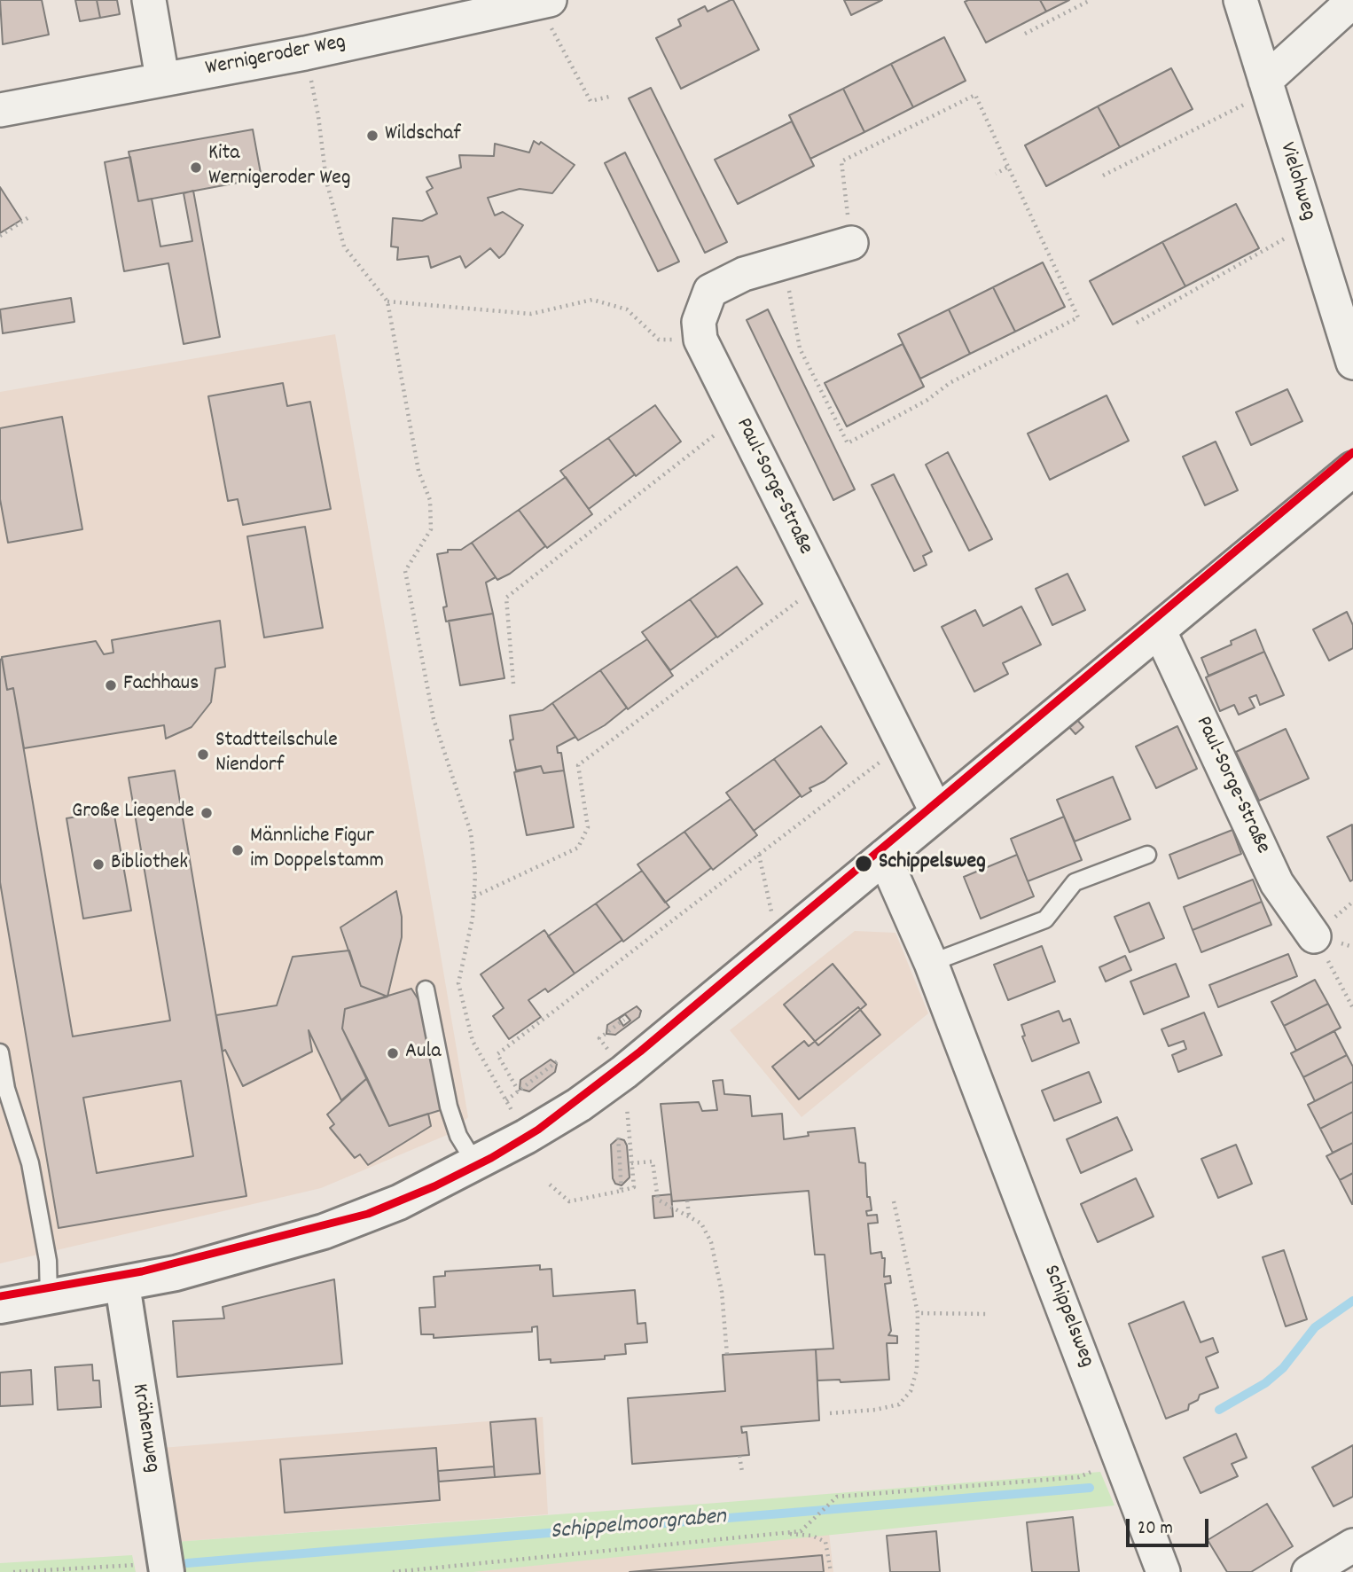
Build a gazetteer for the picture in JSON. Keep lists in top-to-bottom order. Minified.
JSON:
{"streets":{"street":["Wernigeroder Weg","Vielohweg","Paul-Sorge-Straße","Schippelsweg","Krähenweg"]},"water":["Schippelmoorgraben"],"places":["Wildschaf","Kita Wernigeroder Weg","Fachhaus","Stadtteilschule Niendorf","Große Liegende","Männliche Figur im Doppelstamm","Schippelsweg","Bibliothek","Aula"],"scale_bar":"20 m"}
